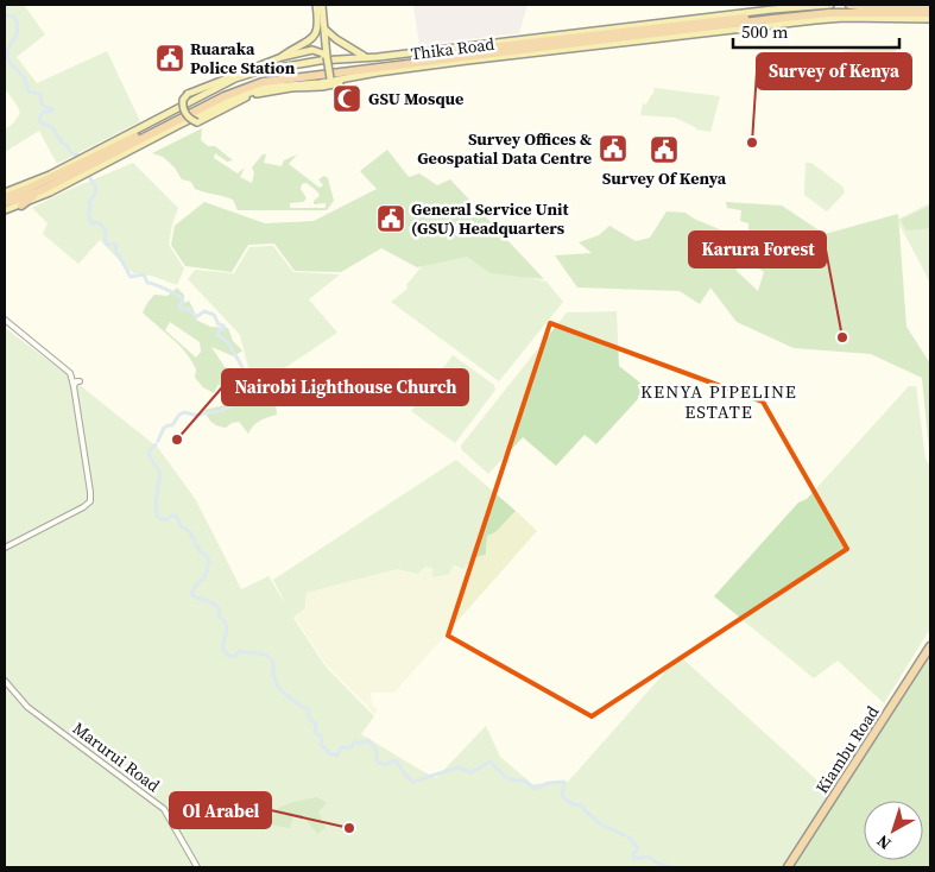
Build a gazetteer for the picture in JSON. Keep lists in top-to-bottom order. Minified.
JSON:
{"streets":{"highway":["Thika Road","Kiambu Road"],"street":["Marurui Road"]},"districts":["KENYA PIPELINE ESTATE"],"places":{"public building":["Ruaraka Police Station","Survey Offices & Geospatial Data Centre","Survey Of Kenya","General Service Unit (GSU) Headquarters"],"mosque":["GSU Mosque"],"other":["Survey of Kenya","Karura Forest","Nairobi Lighthouse Church","Ol Arabel"]},"scale_bar":"500 m","north":"bottom left"}
